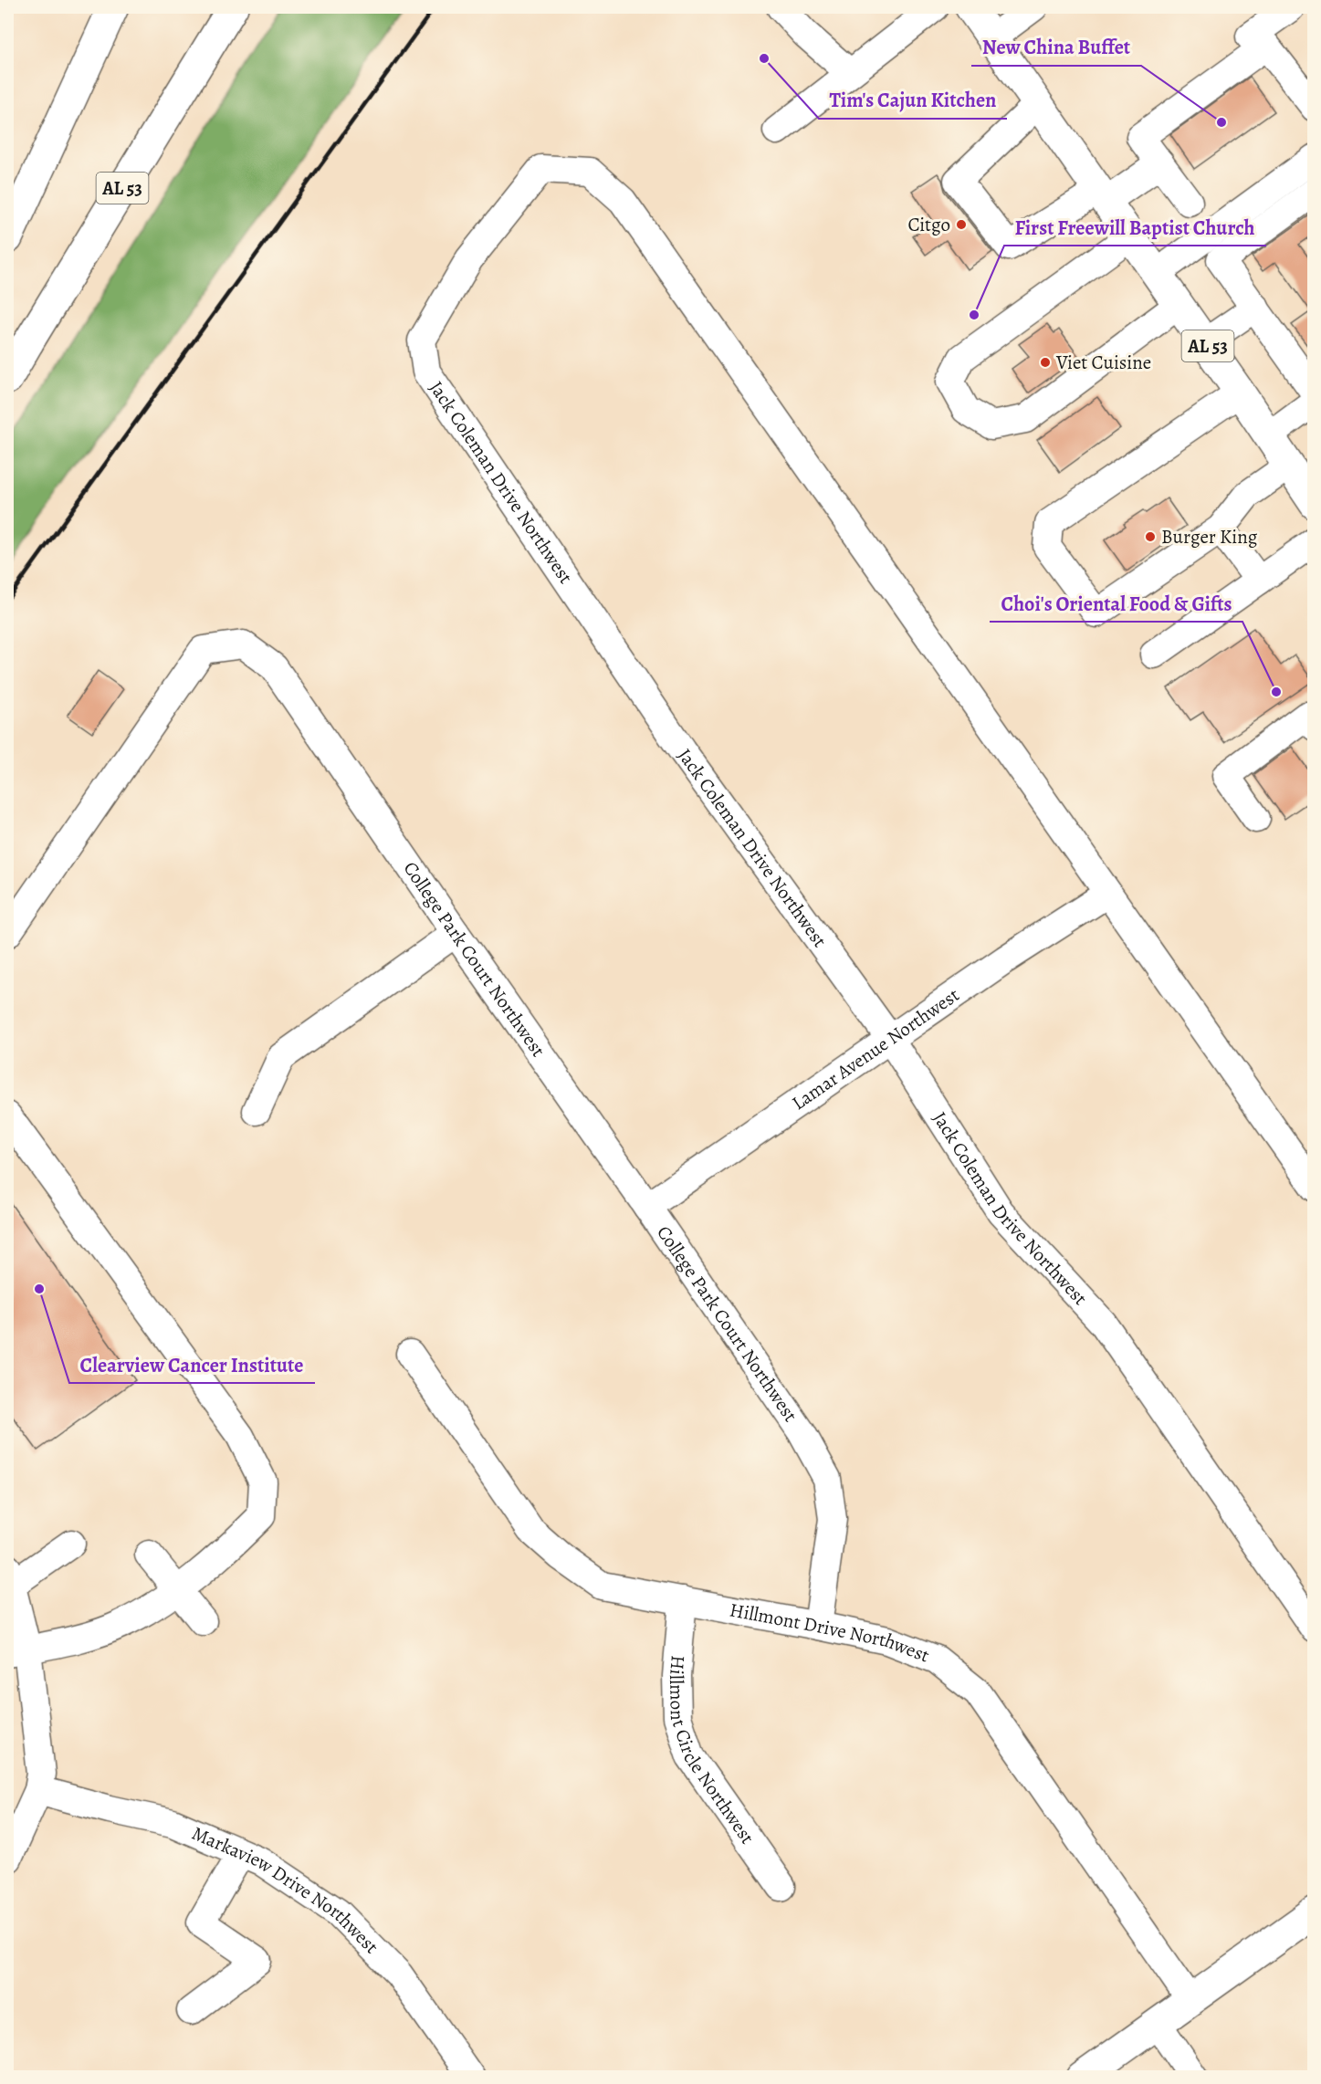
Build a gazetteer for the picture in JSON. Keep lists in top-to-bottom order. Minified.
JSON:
{"streets":{"main road":["AL 53"],"street":["Jack Coleman Drive Northwest","College Park Court Northwest","Lamar Avenue Northwest","Hillmont Drive Northwest","Hillmont Circle Northwest","Markaview Drive Northwest"]},"crossings":[["Jack Coleman Drive Northwest","Lamar Avenue Northwest"],["College Park Court Northwest","Lamar Avenue Northwest"],["College Park Court Northwest","Hillmont Drive Northwest"],["Hillmont Drive Northwest","Hillmont Circle Northwest"]],"places":["Tim's Cajun Kitchen","New China Buffet","Citgo","First Freewill Baptist Church","Viet Cuisine","Burger King","Choi's Oriental Food & Gifts","Clearview Cancer Institute"]}
